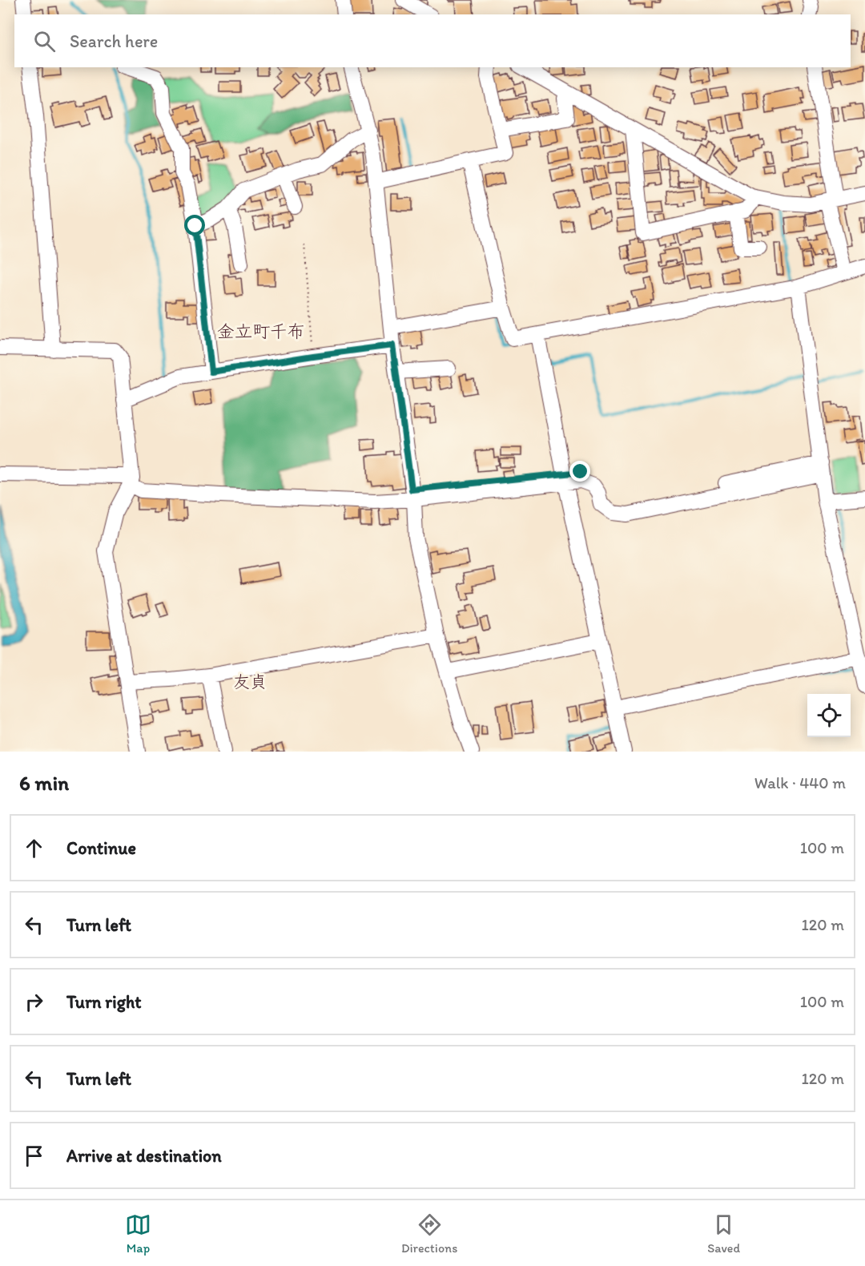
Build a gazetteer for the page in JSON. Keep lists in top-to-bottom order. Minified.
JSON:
{"districts":["金立町千布","友貞"],"page":{"search":"Search here","heading":["6 min","Walk · 440 m"],"list":[["Continue","100 m"],["Turn left","120 m"],["Turn right","100 m"],["Turn left","120 m"],"Arrive at destination"],"nav":["Map","Directions","Saved"]}}
